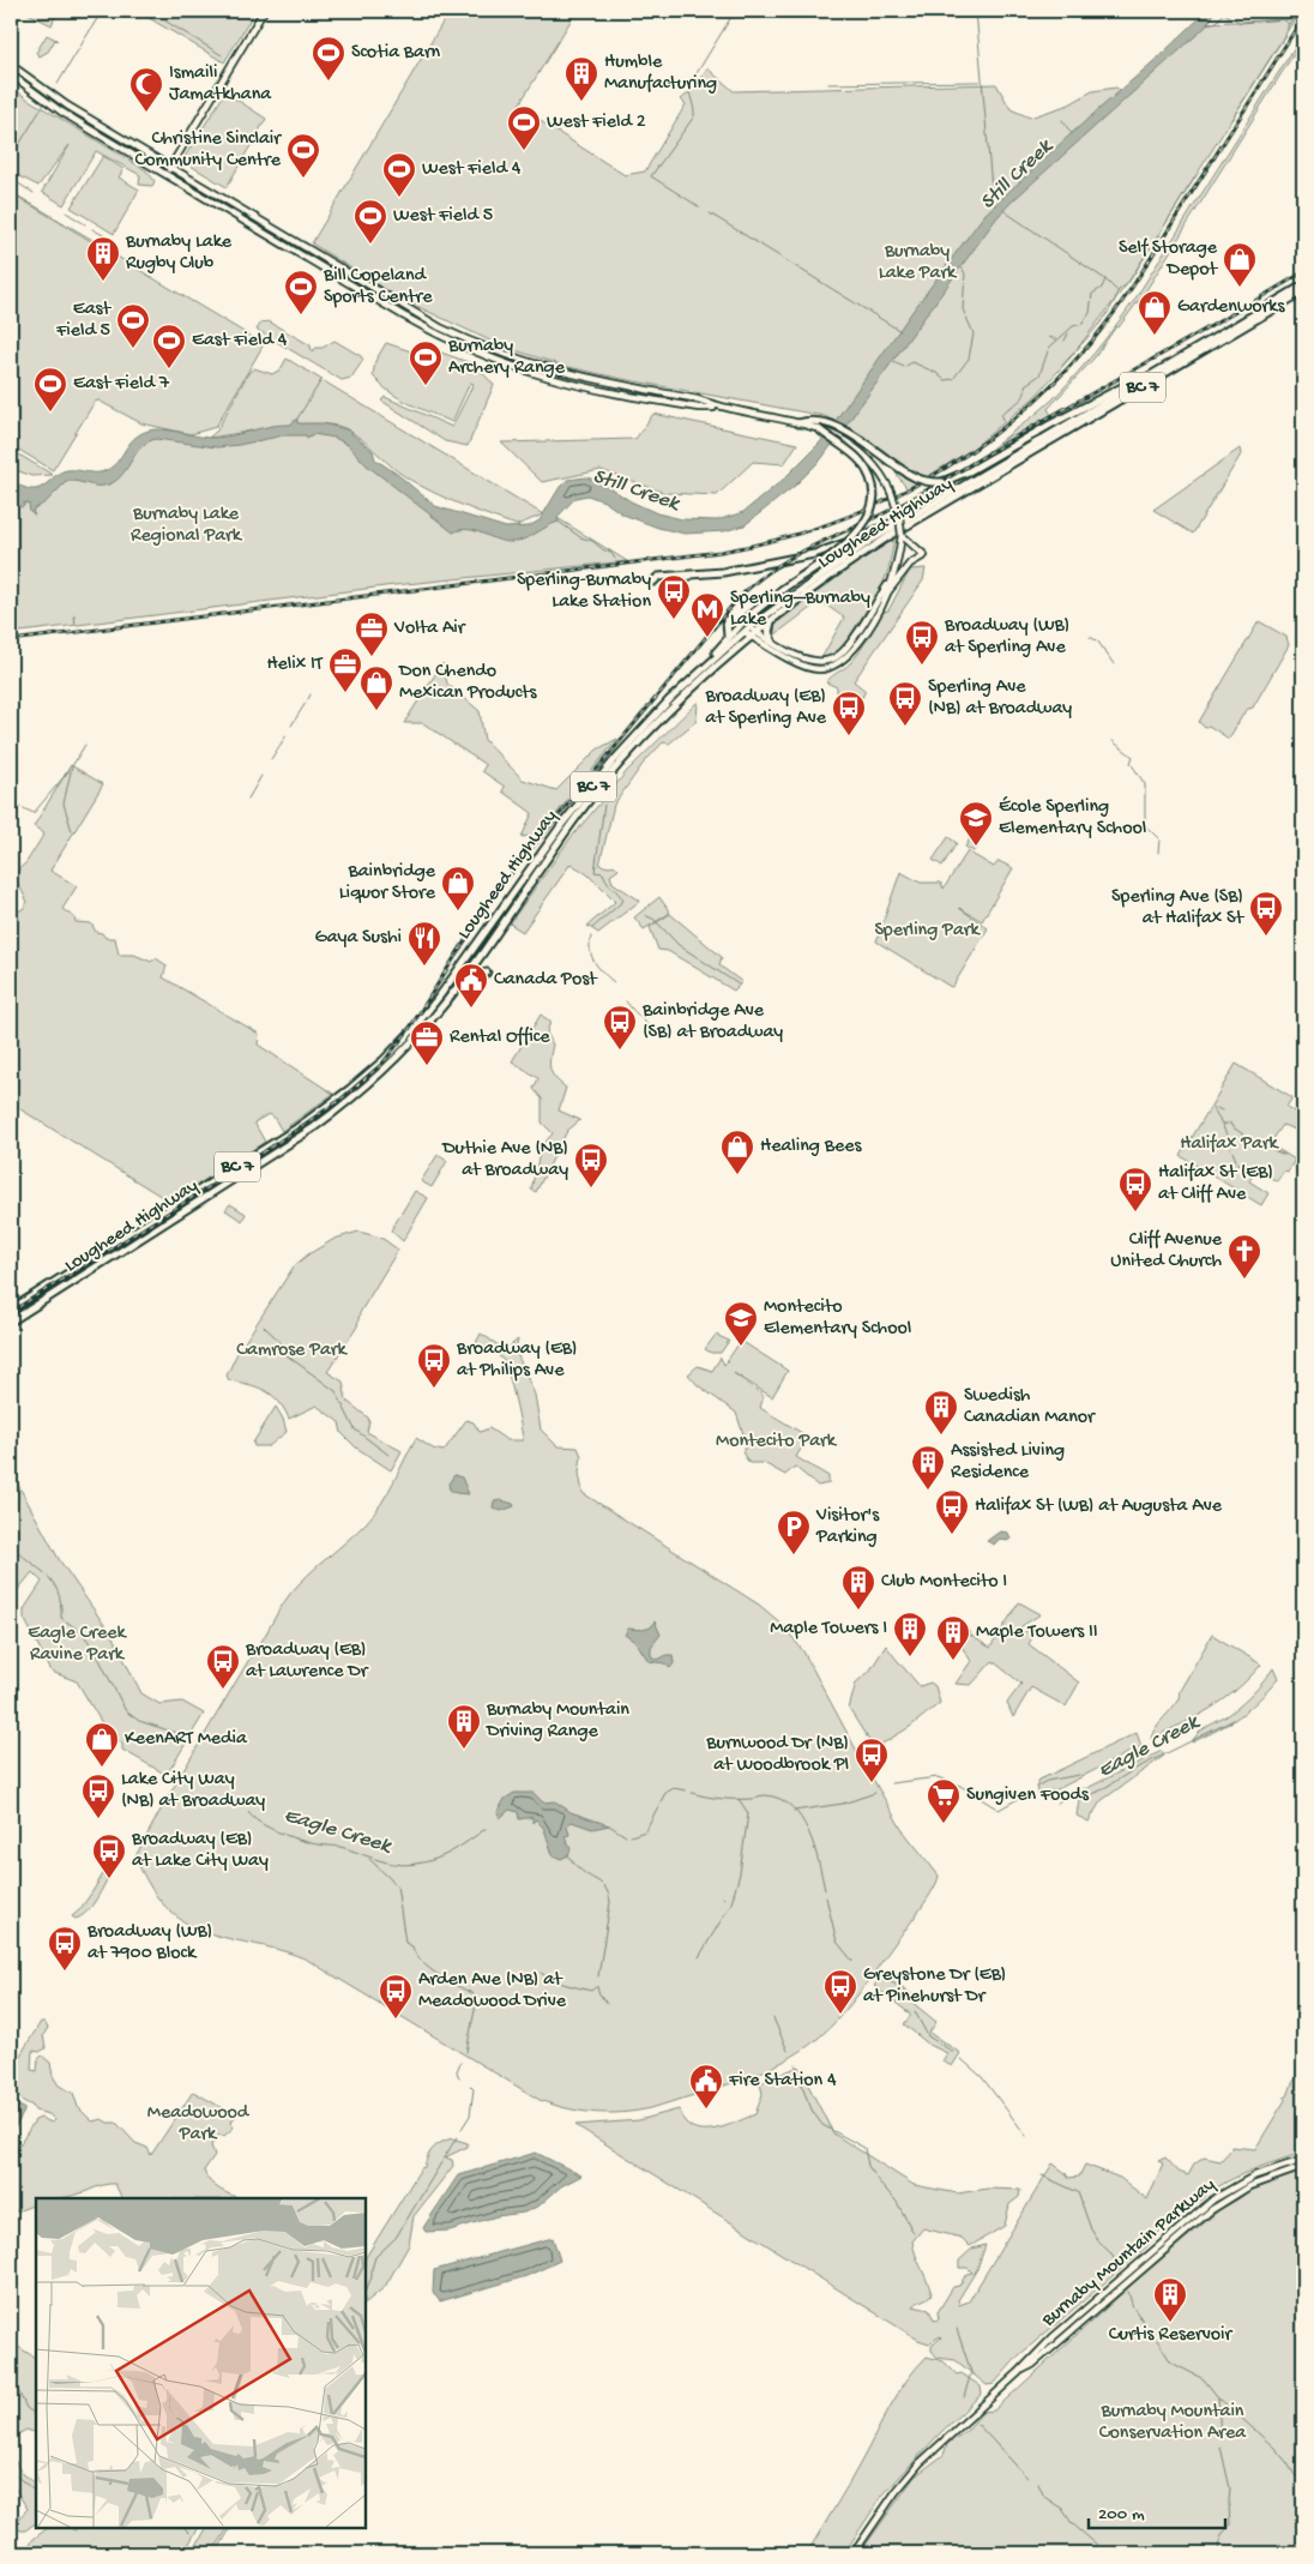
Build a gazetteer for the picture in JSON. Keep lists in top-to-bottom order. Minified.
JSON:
{"streets":{"main road":["BC 7","Lougheed Highway","Burnaby Mountain Parkway"]},"water":["Still Creek","Eagle Creek"],"parks":["Burnaby Lake Park","Burnaby Lake Regional Park","Sperling Park","Halifax Park","Camrose Park","Montecito Park","Eagle Creek Ravine Park","Meadowood Park","Burnaby Mountain Conservation Area"],"places":{"sports":["Scotia Barn","West Field 2","Christine Sinclair Community Centre","West Field 4","West Field 5","Bill Copeland Sports Centre","East Field 5","East Field 4","Burnaby Archery Range","East Field 7"],"building":["Humble Manufacturing","Burnaby Lake Rugby Club","Swedish Canadian Manor","Assisted Living Residence","Club Montecito I","Maple Towers I","Maple Towers II","Burnaby Mountain Driving Range","Curtis Reservoir"],"mosque":["Ismaili Jamatkhana"],"shop":["Self Storage Depot","Gardenworks","Don Chendo Mexican Products","Bainbridge Liquor Store","Healing Bees","KeenART Media"],"bus stop":["Sperling-Burnaby Lake Station","Broadway (WB) at Sperling Ave","Sperling Ave (NB) at Broadway","Broadway (EB) at Sperling Ave","Sperling Ave (SB) at Halifax St","Bainbridge Ave (SB) at Broadway","Duthie Ave (NB) at Broadway","Halifax St (EB) at Cliff Ave","Broadway (EB) at Philips Ave","Halifax St (WB) at Augusta Ave","Broadway (EB) at Lawrence Dr","Burnwood Dr (NB) at Woodbrook Pl","Lake City Way (NB) at Broadway","Broadway (EB) at Lake City Way","Broadway (WB) at 7900 Block","Greystone Dr (EB) at Pinehurst Dr","Arden Ave (NB) at Meadowood Drive"],"metro station":["Sperling–Burnaby Lake"],"office":["Volta Air","Helix IT","Rental Office"],"school or university":["École Sperling Elementary School","Montecito Elementary School"],"restaurant":["Gaya Sushi"],"public building":["Canada Post","Fire Station 4"],"church":["Cliff Avenue United Church"],"parking":["Visitor's Parking"],"supermarket":["Sungiven Foods"]},"scale_bar":"200 m"}
